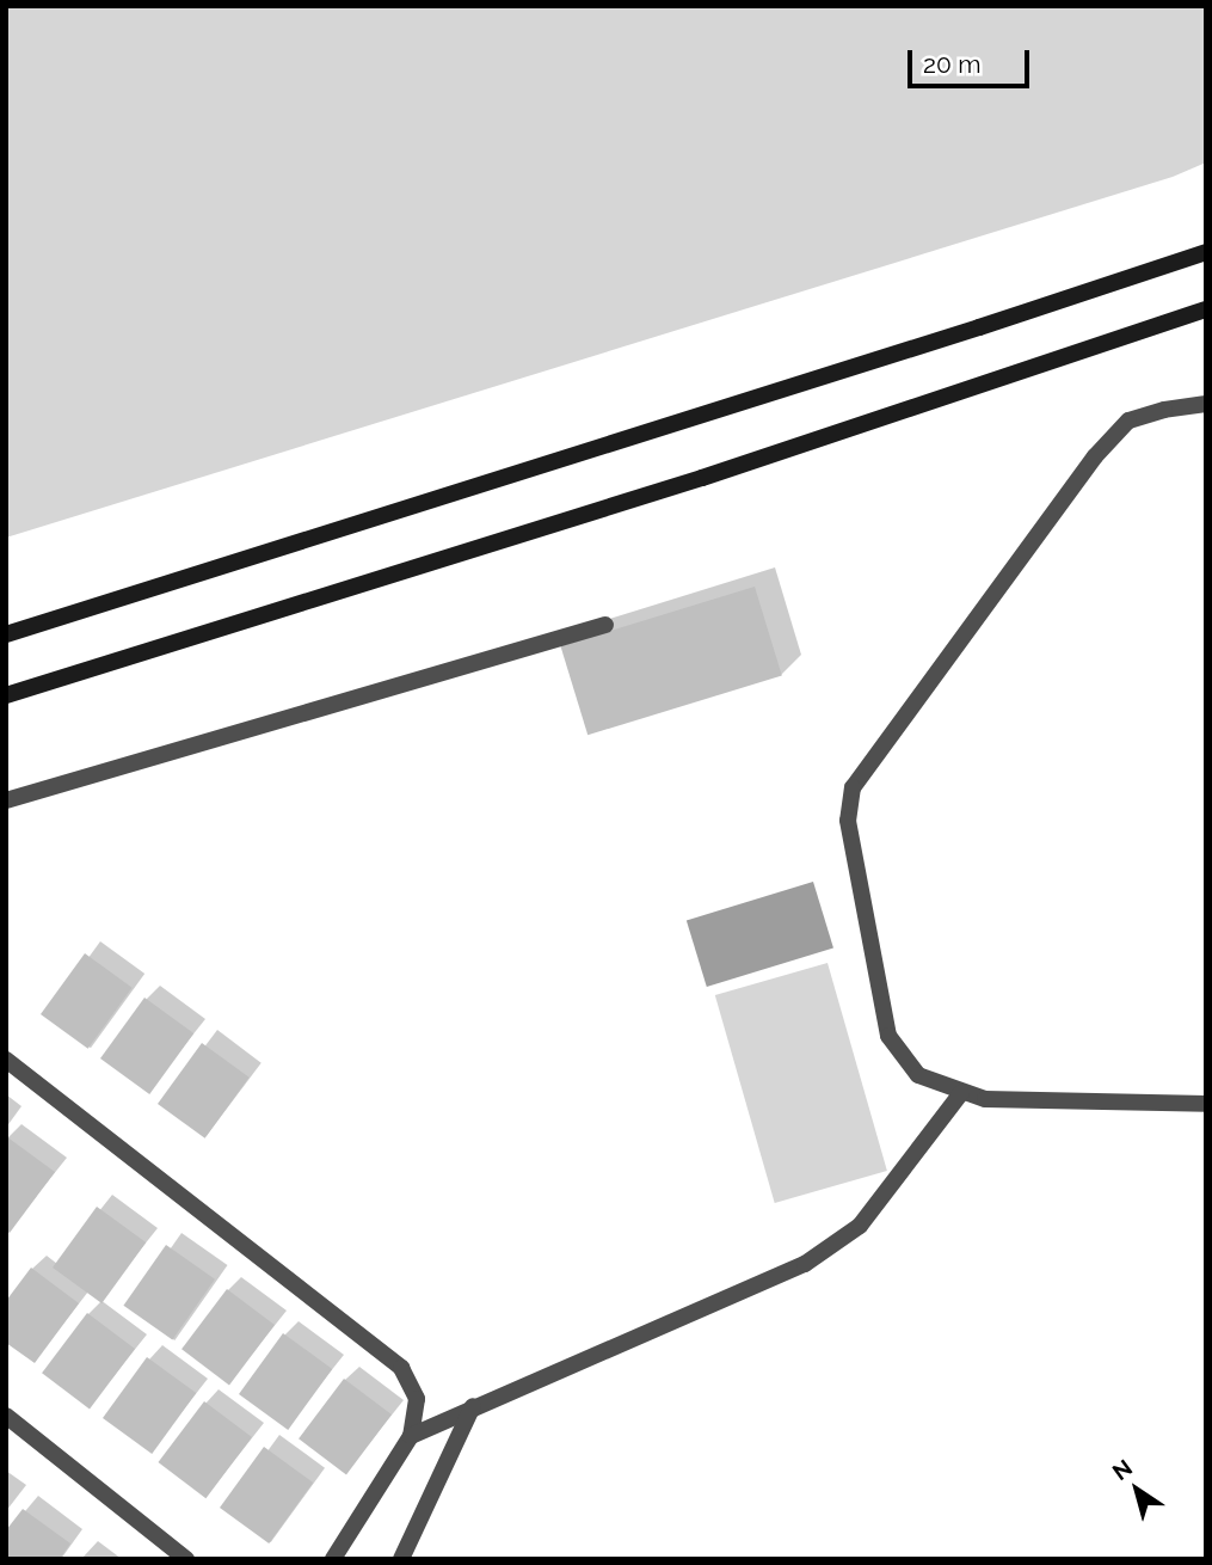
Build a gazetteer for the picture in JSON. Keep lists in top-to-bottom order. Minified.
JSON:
{"scale_bar":"20 m","north":"top left"}
